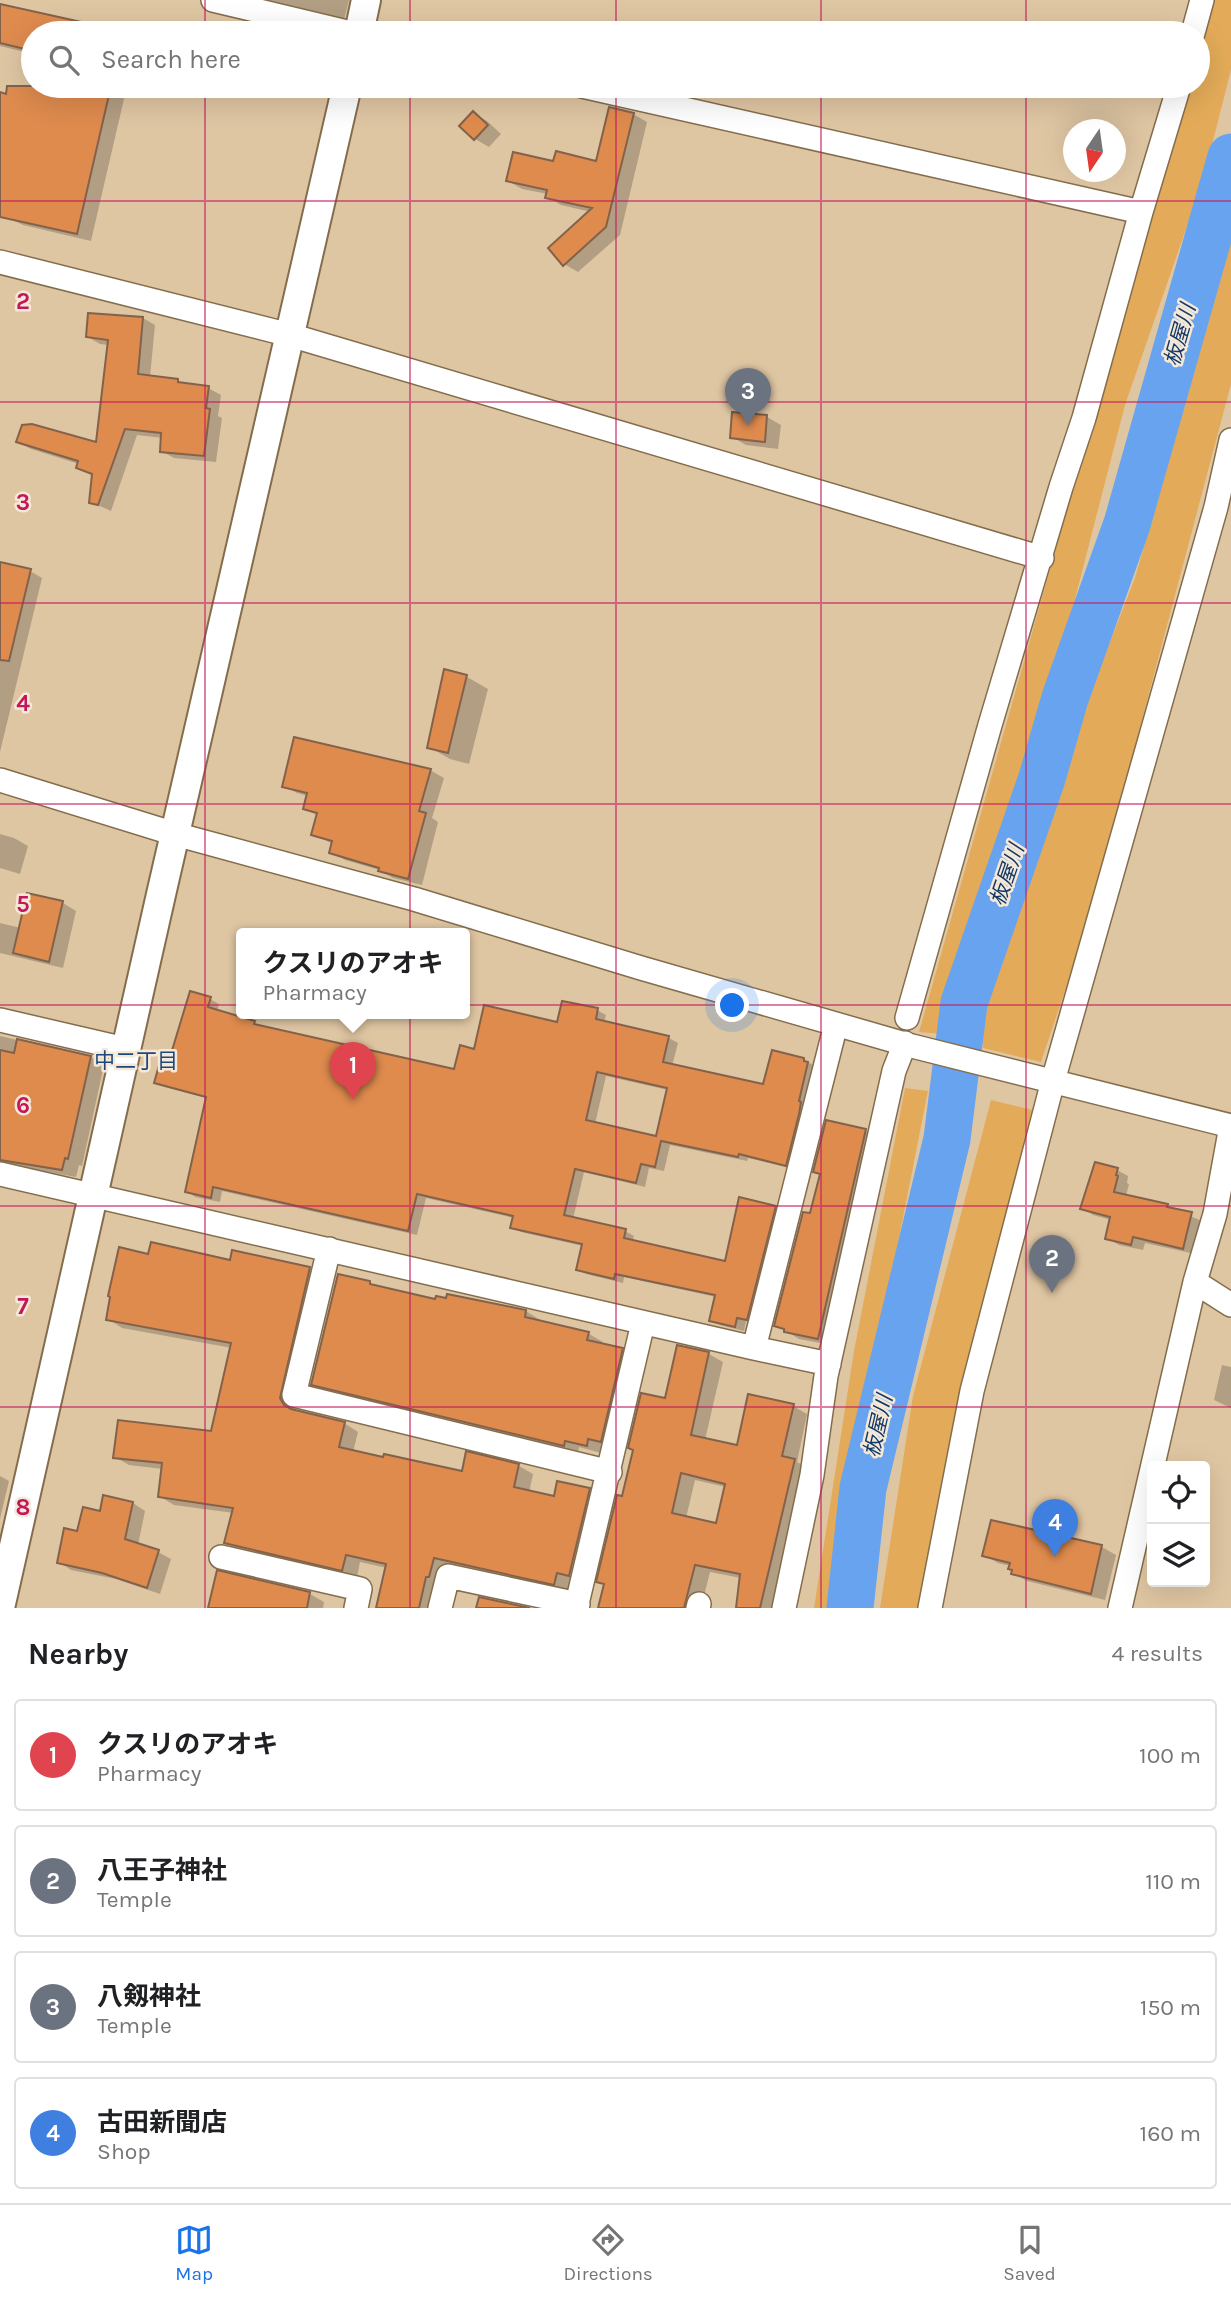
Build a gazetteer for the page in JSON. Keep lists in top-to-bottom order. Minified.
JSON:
{"districts":["中二丁目"],"water":["板屋川"],"north":"bottom","page":{"search":"Search here","pins":["3","1","2","4"],"popup":["クスリのアオキ","Pharmacy"],"heading":["Nearby","4 results"],"list":[{"mark":"1","name":"クスリのアオキ","note":"Pharmacy","value":"100 m"},{"mark":"2","name":"八王子神社","note":"Temple","value":"110 m"},{"mark":"3","name":"八剱神社","note":"Temple","value":"150 m"},{"mark":"4","name":"古田新聞店","note":"Shop","value":"160 m"}],"nav":["Map","Directions","Saved"]},"grid":{"rows":["2","3","4","5","6","7","8"]}}
